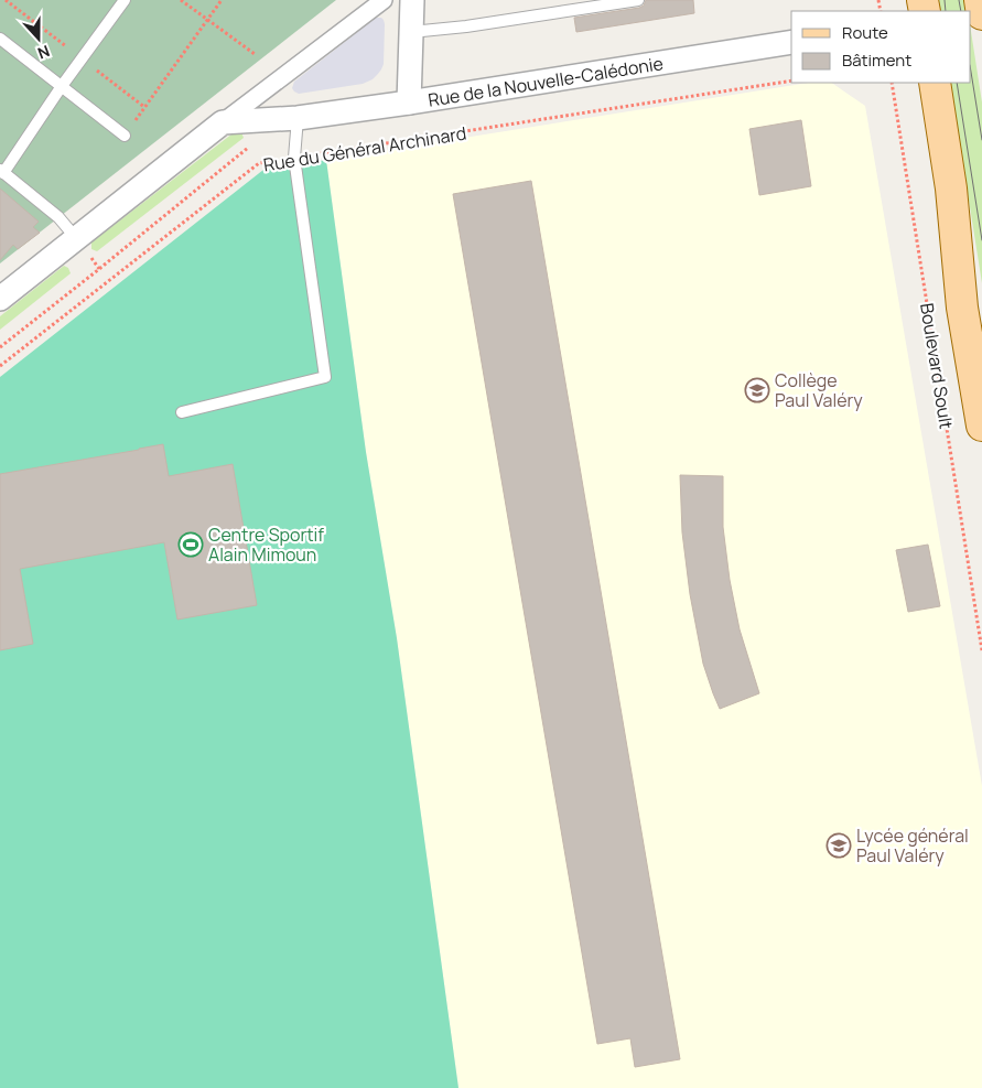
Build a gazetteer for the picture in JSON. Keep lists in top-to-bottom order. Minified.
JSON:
{"streets":{"main road":["Boulevard Soult"],"street":["Rue de la Nouvelle-Calédonie"],"path":["Rue du Général Archinard"]},"places":{"school or university":["Collège Paul Valéry","Lycée général Paul Valéry"],"sports":["Centre Sportif Alain Mimoun"]},"legend":["Route","Bâtiment"],"north":"bottom"}
